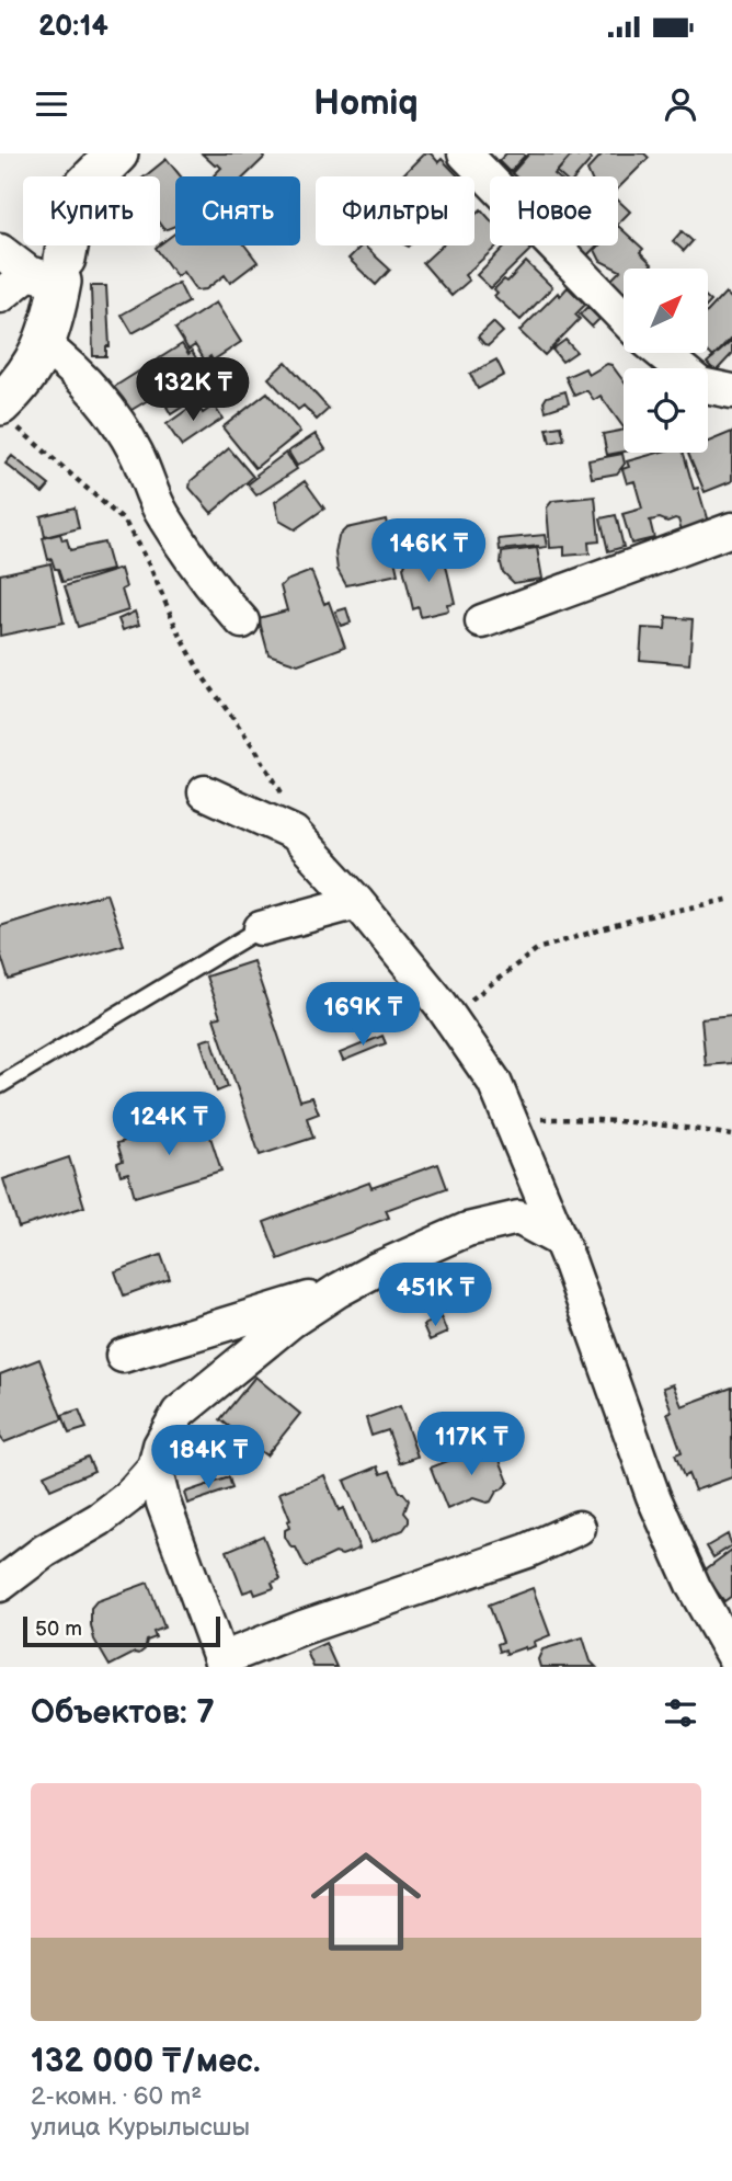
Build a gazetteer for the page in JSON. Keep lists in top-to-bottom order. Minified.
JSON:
{"scale_bar":"50 m","north":"top right","page":{"status":"20:14","header":"Homiq","chip":["Купить","Снять","Фильтры","Новое"],"price":["132K ₸","146K ₸","169K ₸","124K ₸","451K ₸","117K ₸","184K ₸"],"scale":"50 m","heading":"Объектов: 7","list":[{"name":"132 000 ₸/мес.","note":"2-комн. · 60 m² · улица Курылысшы"}]}}
